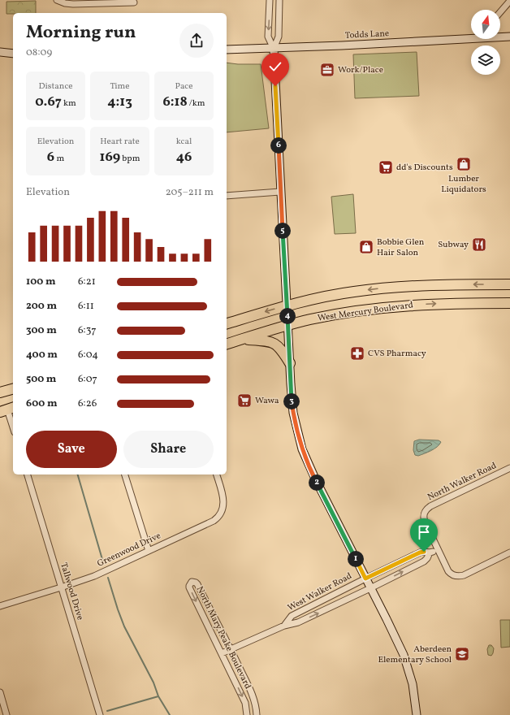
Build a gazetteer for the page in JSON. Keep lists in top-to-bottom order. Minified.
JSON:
{"streets":{"highway":["West Mercury Boulevard"],"main road":["Todds Lane"],"street":["North Walker Road","Greenwood Drive","Tallwood Drive","West Walker Road","North Mary Peake Boulevard"]},"crossings":[["Greenwood Drive","Tallwood Drive"],["West Walker Road","North Mary Peake Boulevard"]],"places":{"office":["Work/Place"],"shop":["Lumber Liquidators","Bobbie Glen Hair Salon"],"supermarket":["dd's Discounts","Wawa"],"restaurant":["Subway"],"pharmacy":["CVS Pharmacy"],"school or university":["Aberdeen Elementary School"]},"north":"top","page":{"heading":["Morning run","08:09"],"stats":[["Distance","0.67 km"],["Time","4:13"],["Pace","6:18 /km"],["Elevation","6 m"],["Heart rate","169 bpm"],["kcal","46"]],"pins":["6","5","4","3","2","1"],"chart":["Elevation","205–211 m"],"list":[{"name":"100 m","note":"6:21"},{"name":"200 m","note":"6:11"},{"name":"300 m","note":"6:37"},{"name":"400 m","note":"6:04"},{"name":"500 m","note":"6:07"},{"name":"600 m","note":"6:26"}],"buttons":["Save","Share"]}}
